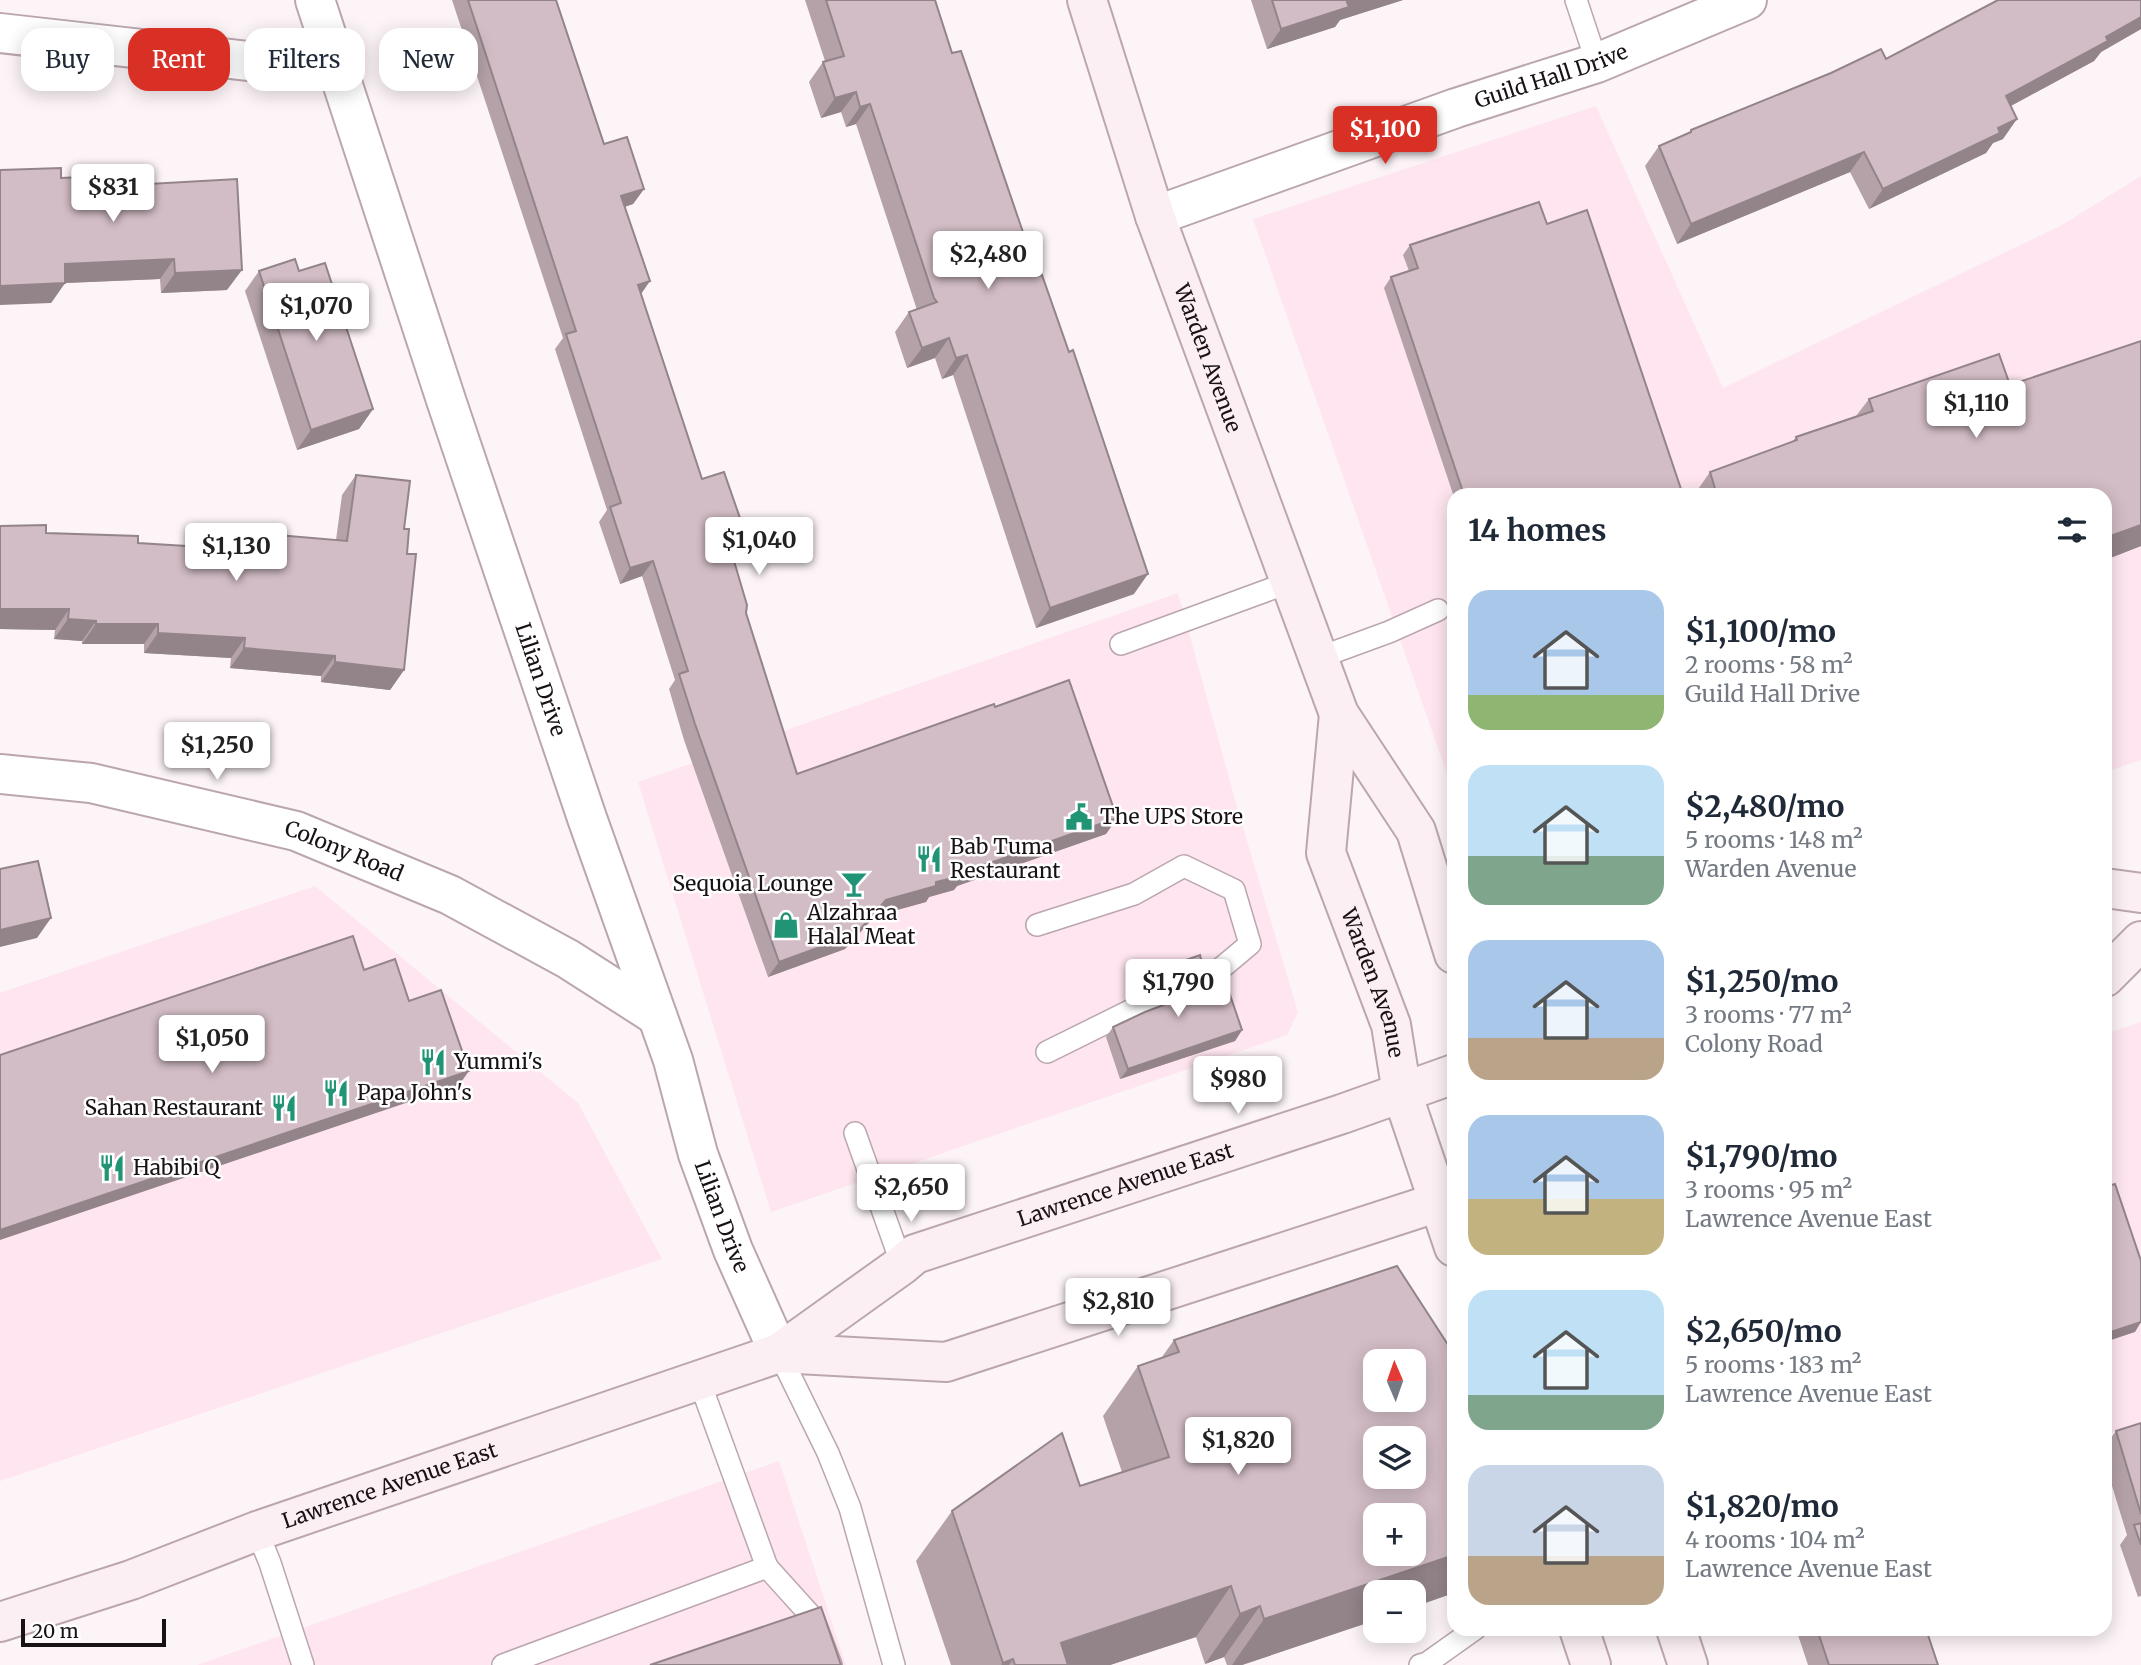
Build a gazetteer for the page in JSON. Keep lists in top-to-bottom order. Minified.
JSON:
{"streets":{"main road":["Warden Avenue","Lawrence Avenue East"],"street":["Guild Hall Drive","Lilian Drive","Colony Road"]},"crossings":[["Guild Hall Drive","Warden Avenue"],["Warden Avenue","Lawrence Avenue East"],["Lilian Drive","Colony Road"],["Lilian Drive","Lawrence Avenue East"]],"places":{"public building":["The UPS Store"],"restaurant":["Bab Tuma Restaurant","Yummi's","Papa John's","Sahan Restaurant","Habibi Q"],"bar":["Sequoia Lounge"],"shop":["Alzahraa Halal Meat"]},"scale_bar":"20 m","north":"top","page":{"chip":["Buy","Rent","Filters","New"],"price":["$1,100","$831","$2,480","$1,070","$1,110","$1,040","$1,130","$1,250","$1,790","$1,050","$980","$2,650","$2,810","$1,820"],"heading":"14 homes","list":[{"name":"$1,100/mo","note":"2 rooms · 58 m² · Guild Hall Drive"},{"name":"$2,480/mo","note":"5 rooms · 148 m² · Warden Avenue"},{"name":"$1,250/mo","note":"3 rooms · 77 m² · Colony Road"},{"name":"$1,790/mo","note":"3 rooms · 95 m² · Lawrence Avenue East"},{"name":"$2,650/mo","note":"5 rooms · 183 m² · Lawrence Avenue East"},{"name":"$1,820/mo","note":"4 rooms · 104 m² · Lawrence Avenue East"}],"map_buttons":["+","−"],"scale":"20 m"}}
